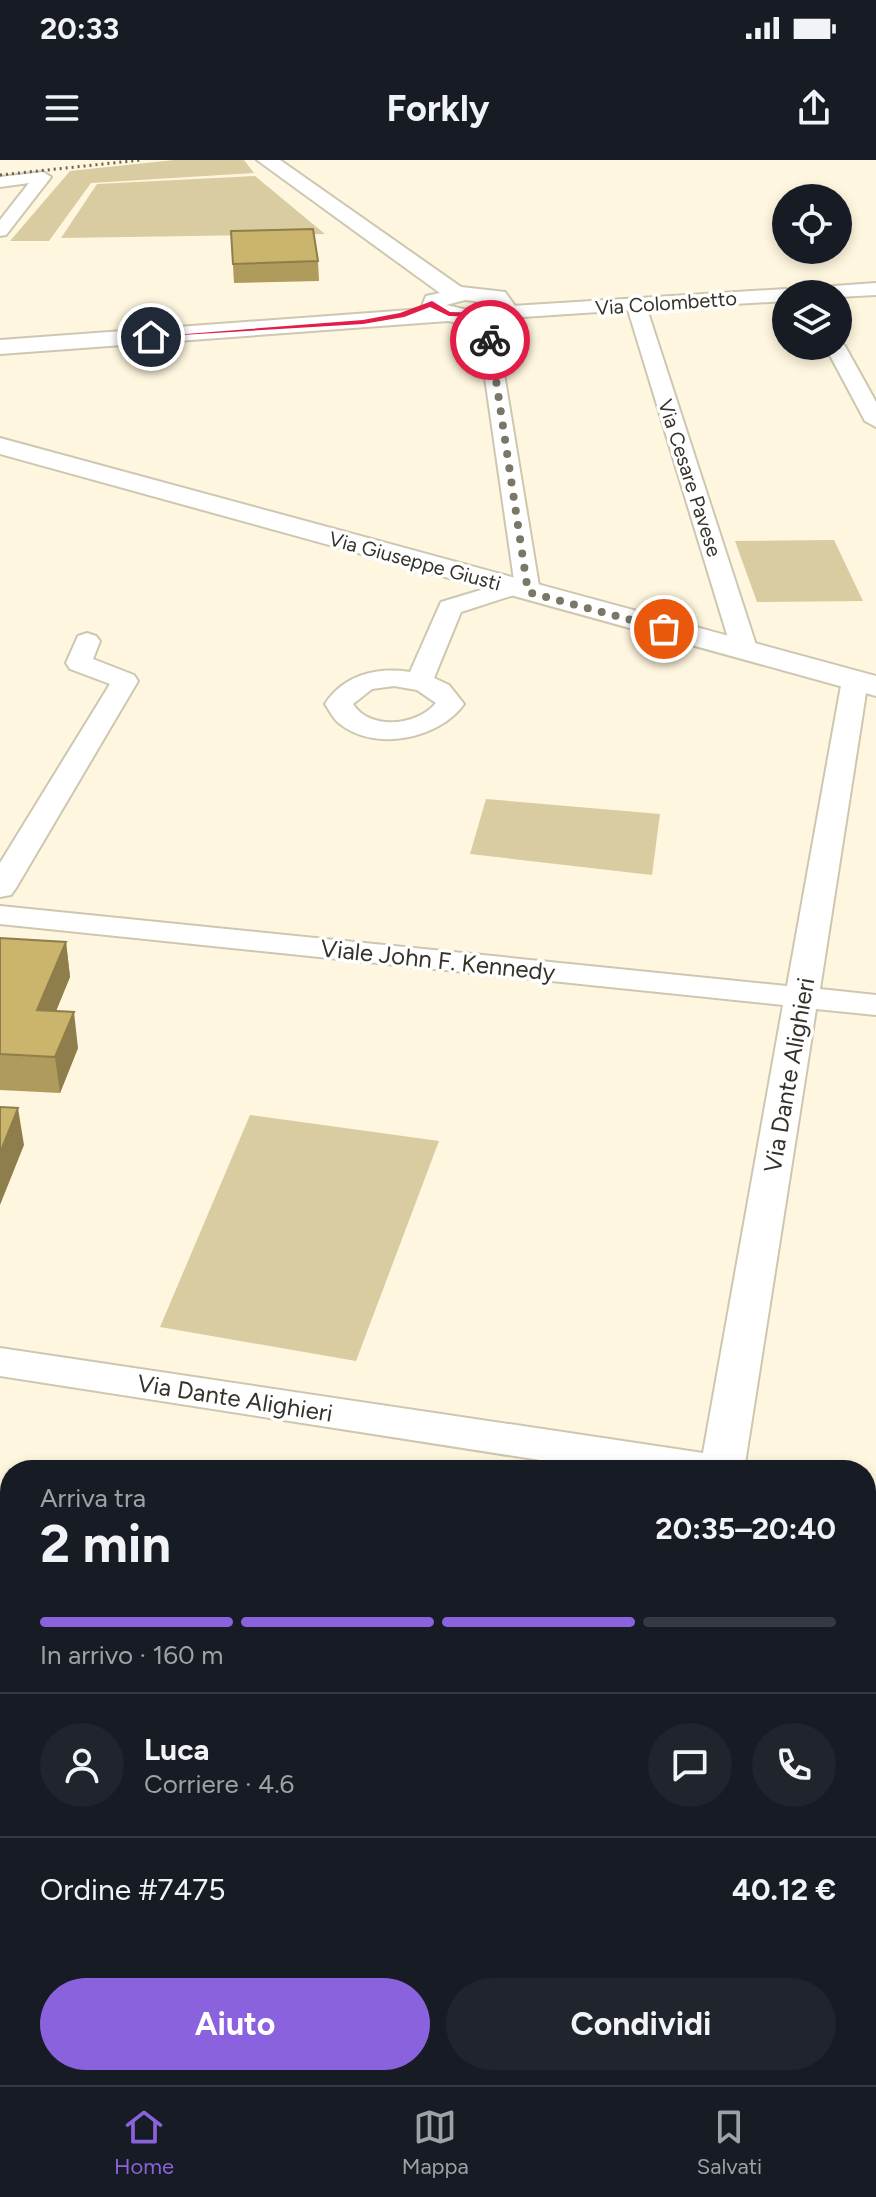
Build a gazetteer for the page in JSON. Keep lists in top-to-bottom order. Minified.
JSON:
{"streets":{"street":["Via Colombetto","Via Cesare Pavese","Via Giuseppe Giusti","Viale John F. Kennedy","Via Dante Alighieri"]},"crossings":[["Via Colombetto","Via Cesare Pavese"],["Via Cesare Pavese","Via Giuseppe Giusti"],["Via Giuseppe Giusti","Via Dante Alighieri"],["Viale John F. Kennedy","Via Dante Alighieri"]],"page":{"status":"20:33","header":"Forkly","heading":["2 min","Arriva tra","20:35–20:40"],"panel":["Luca","Corriere · 4.6","Ordine #7475","40.12 €"],"bar":"In arrivo · 160 m","buttons":["Aiuto","Condividi"],"tabs":["Home","Mappa","Salvati"]}}
